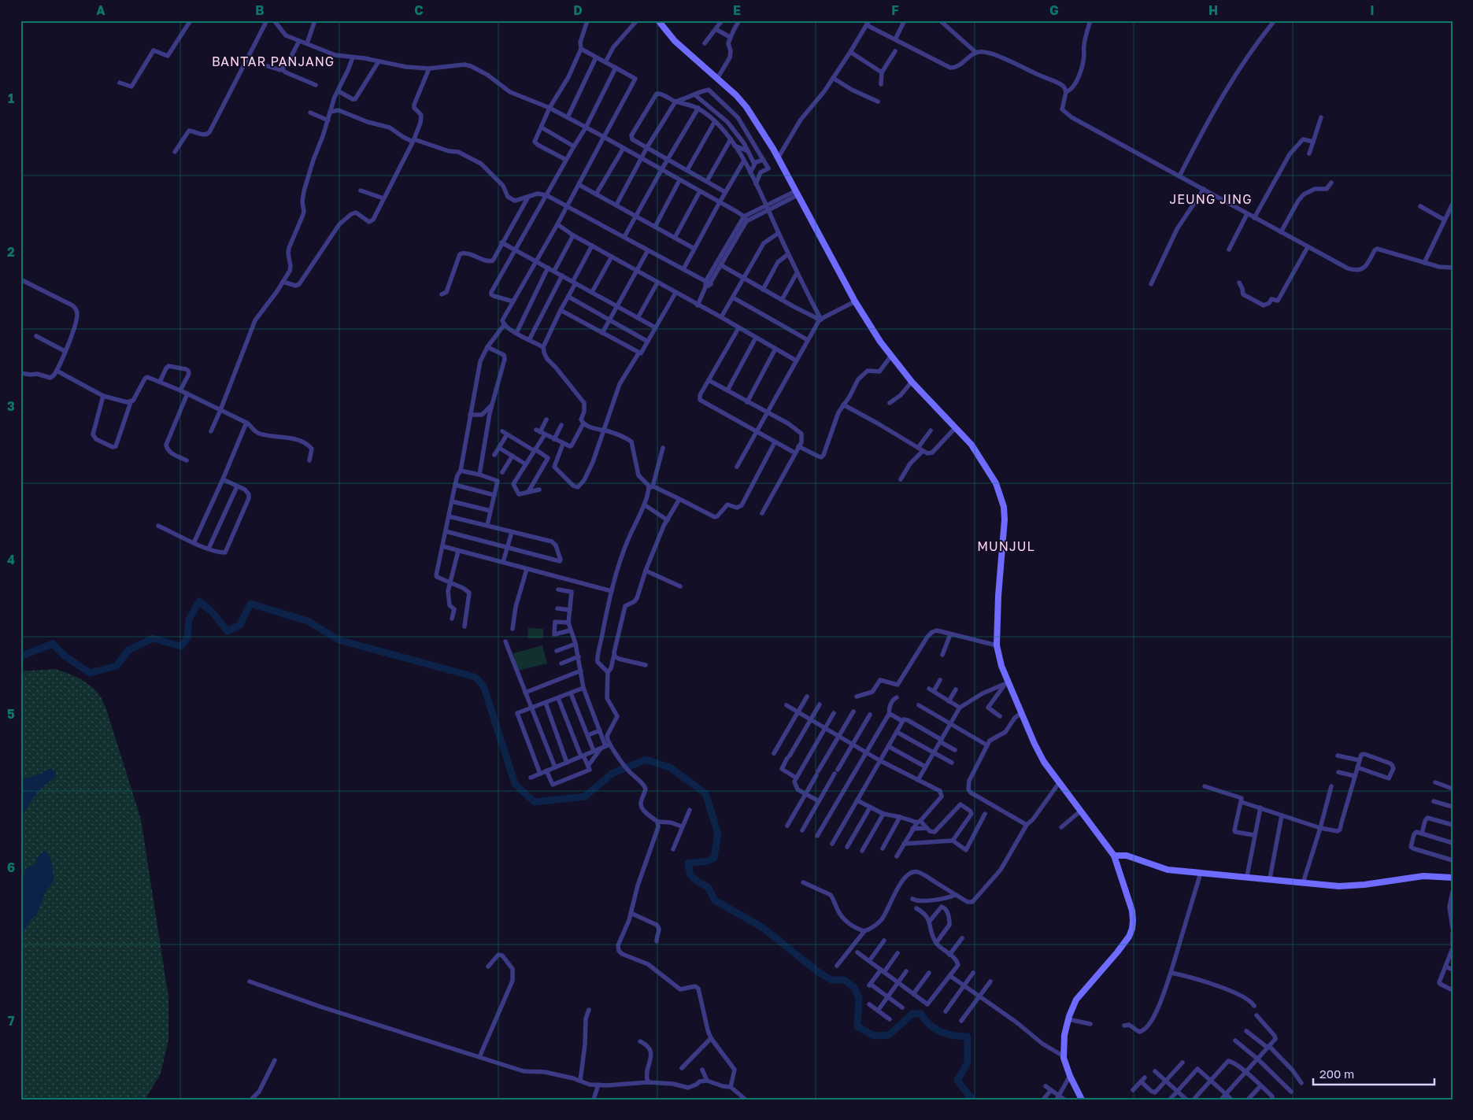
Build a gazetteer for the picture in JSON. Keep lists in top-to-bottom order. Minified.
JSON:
{"districts":["BANTAR PANJANG","JEUNG JING","MUNJUL"],"scale_bar":"200 m","grid":{"columns":["A","B","C","D","E","F","G","H","I"],"rows":["1","2","3","4","5","6","7"]}}
